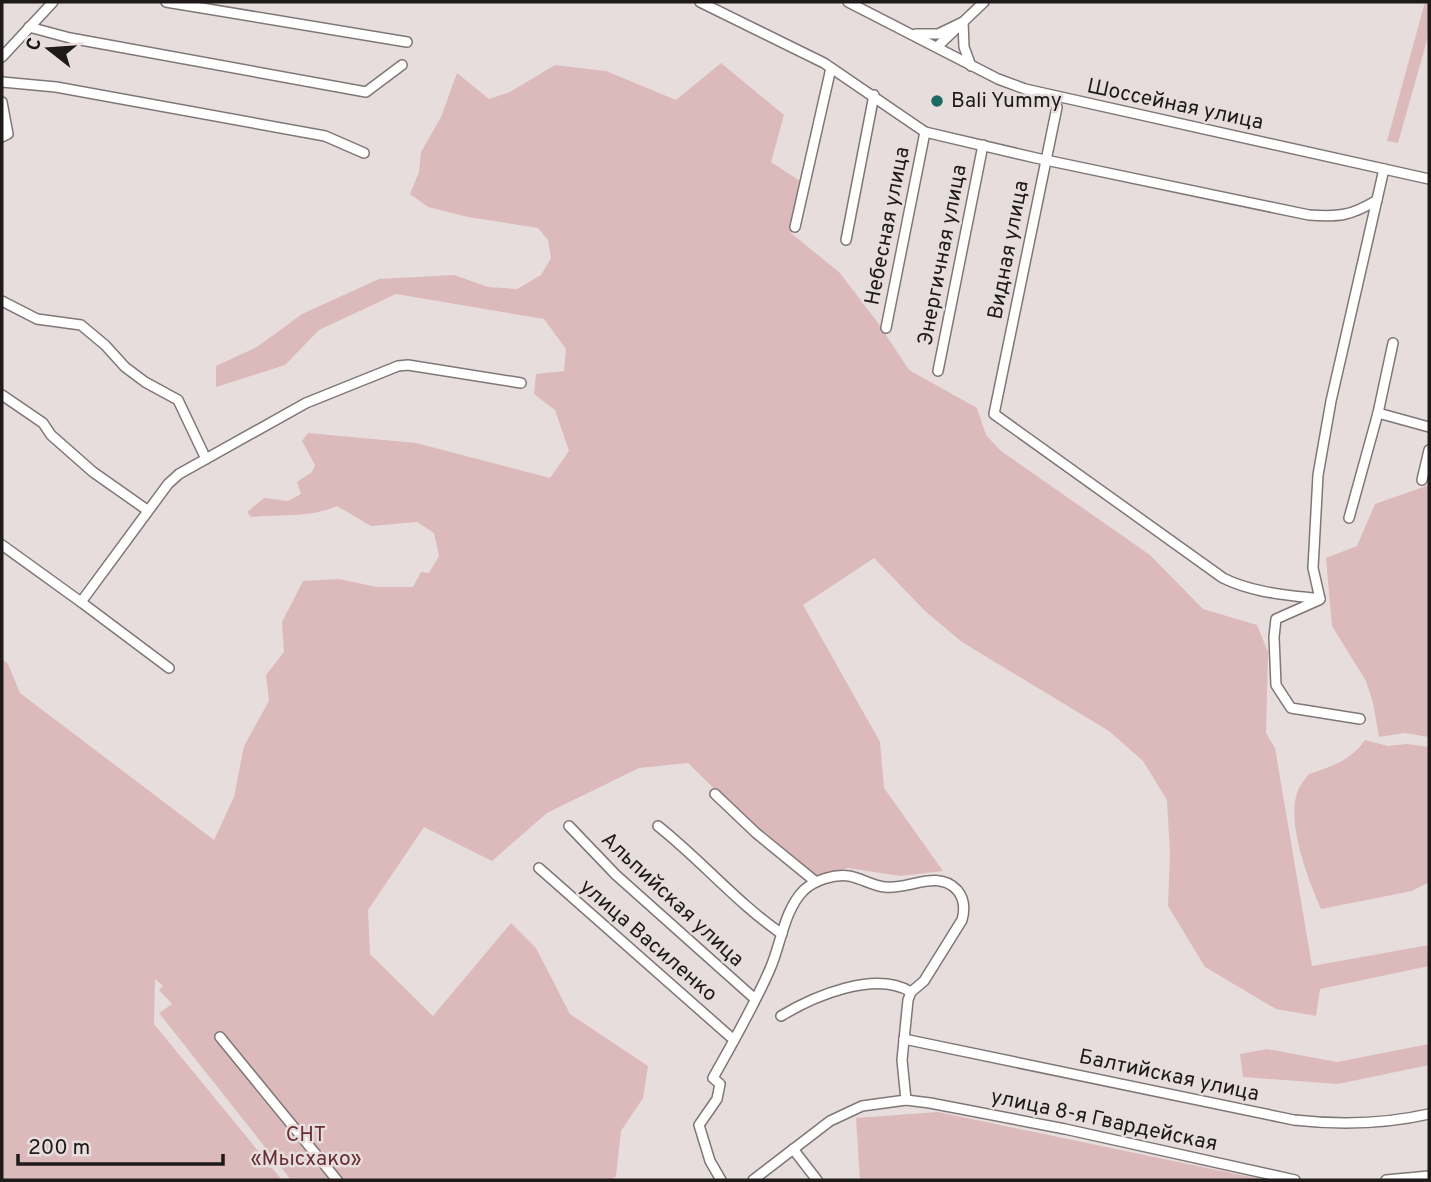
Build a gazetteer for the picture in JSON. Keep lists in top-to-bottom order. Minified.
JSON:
{"streets":{"street":["Шоссейная улица","Небесная улица","Видная улица","Энергичная улица","Альпийская улица","улица Василенко","Балтийская улица","улица 8-я Гвардейская"]},"crossings":[["Шоссейная улица","Видная улица"]],"parks":["СНТ «Мысхако»"],"places":["Bali Yummy"],"scale_bar":"200 m","north":"left"}
